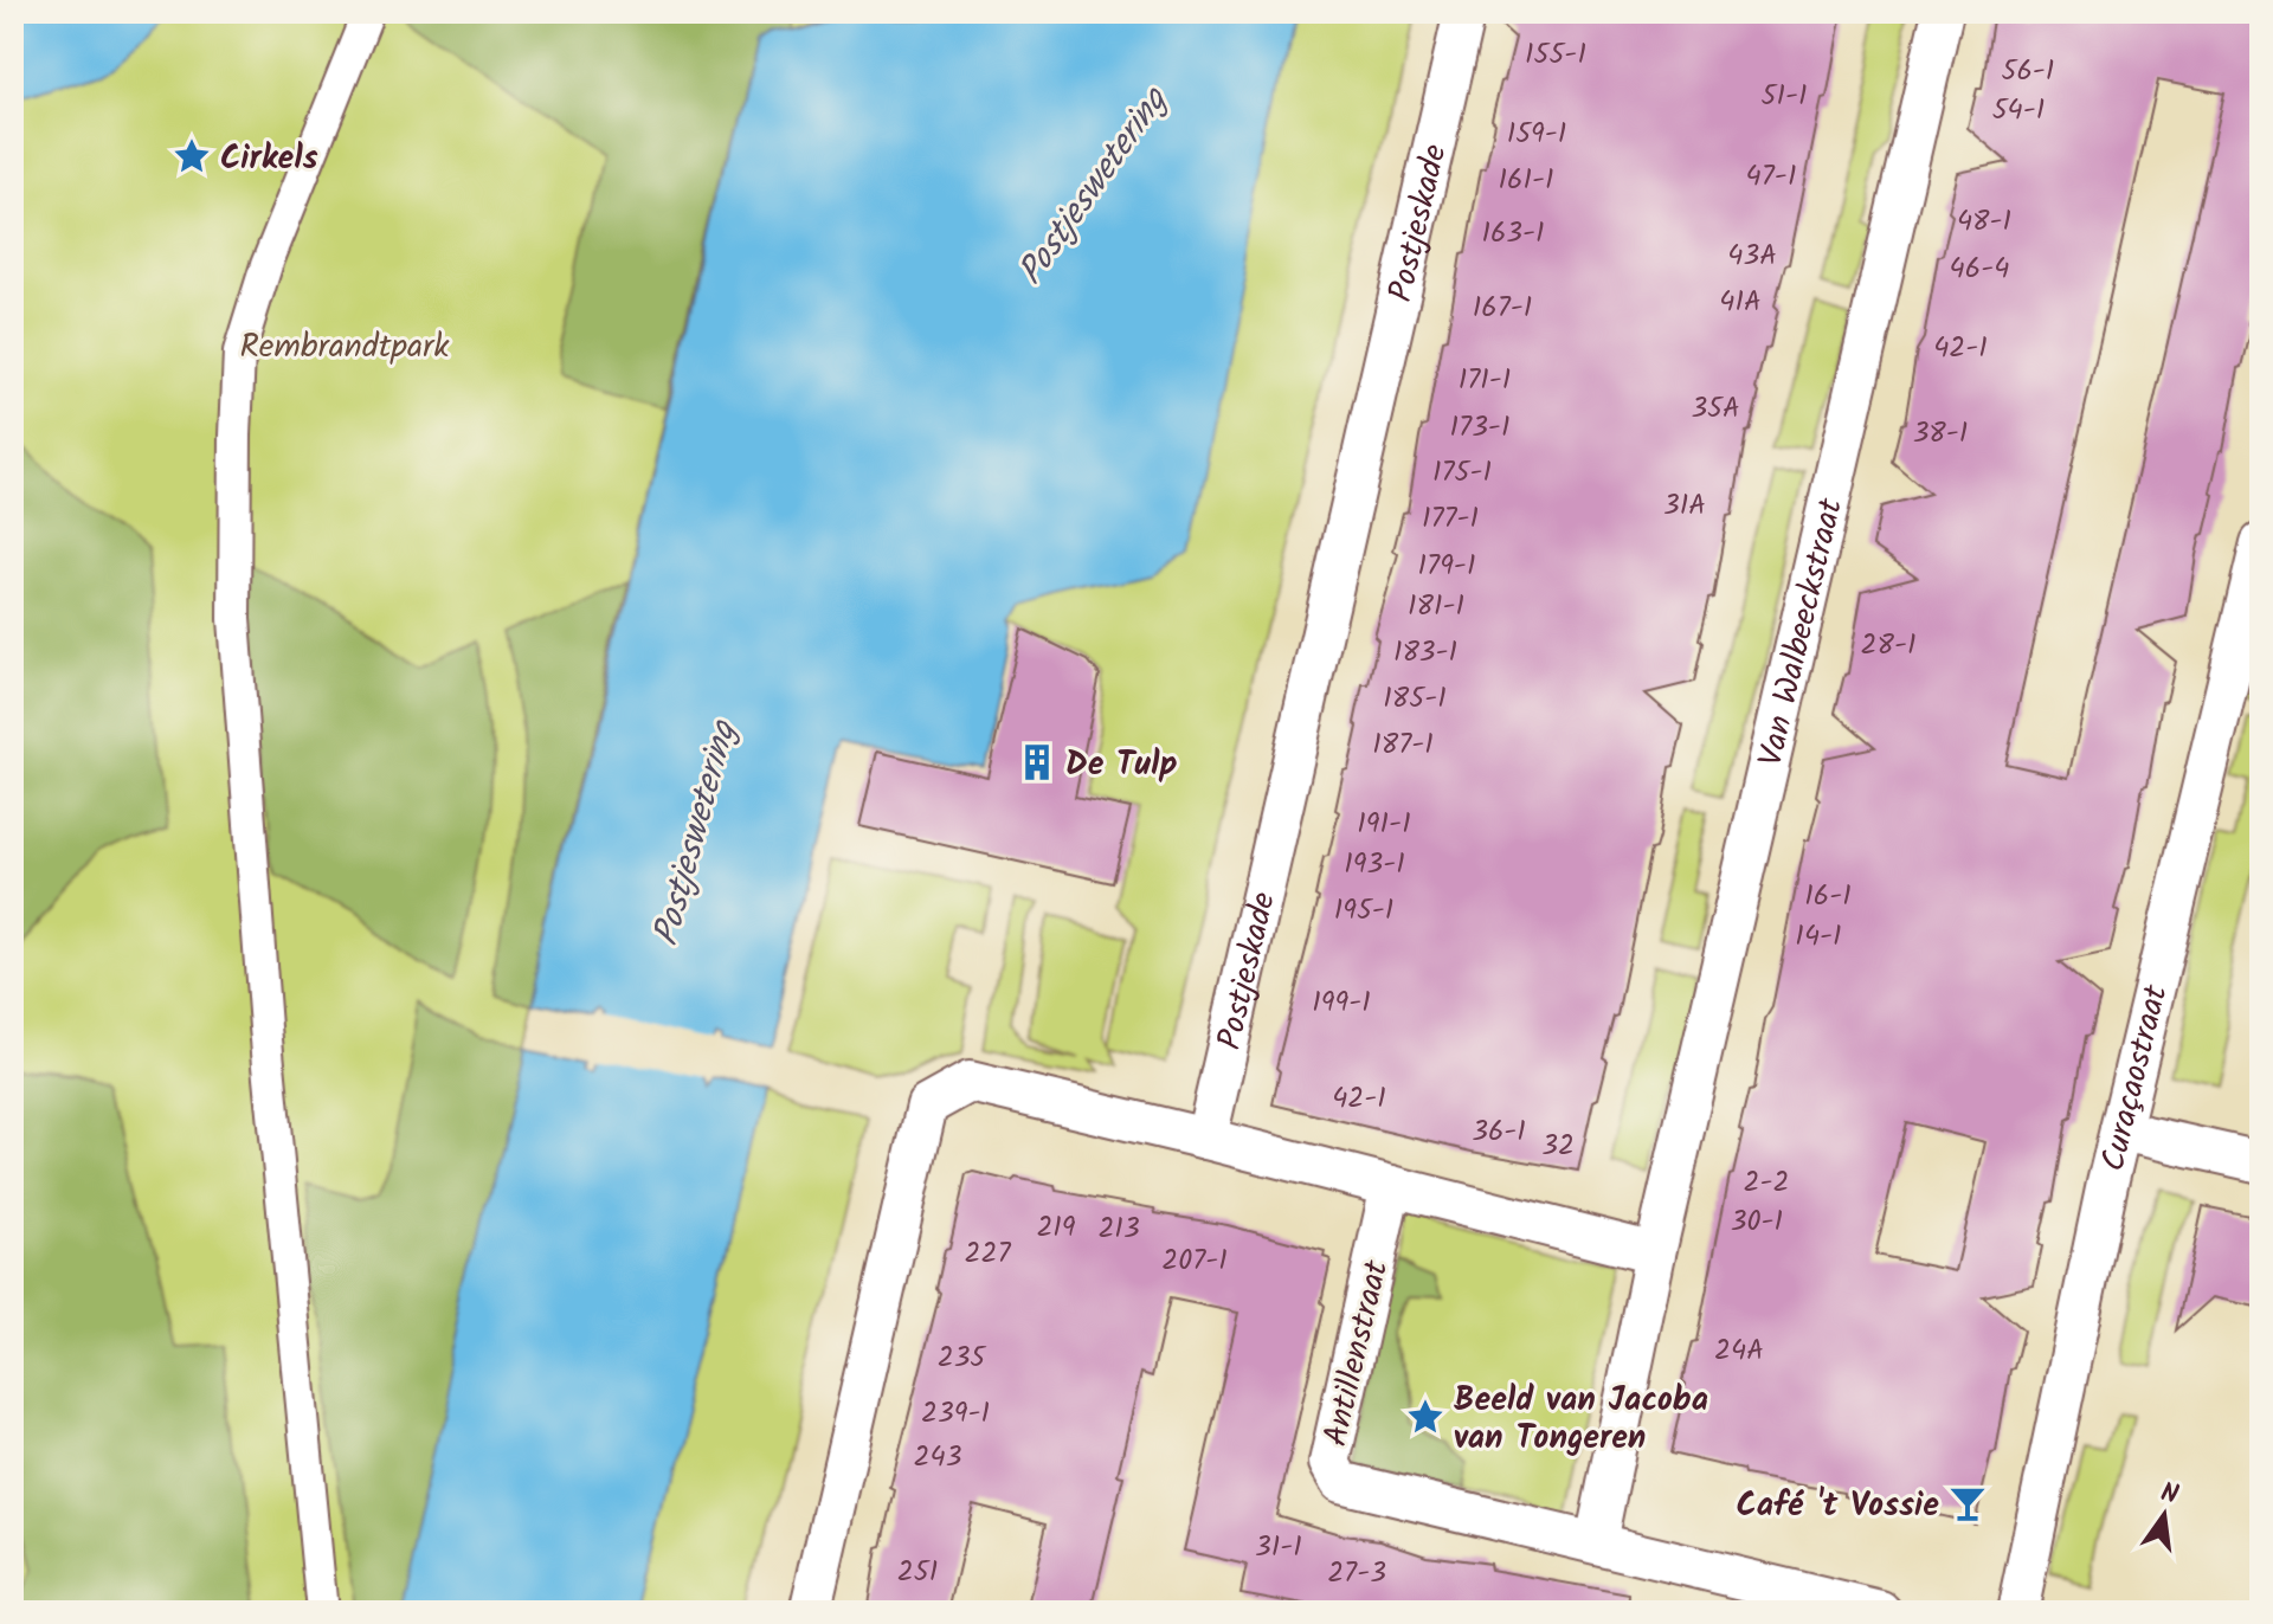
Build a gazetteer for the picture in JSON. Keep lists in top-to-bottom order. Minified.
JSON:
{"streets":{"street":["Postjeskade","Van Walbeeckstraat","Curaçaostraat","Antillenstraat"]},"water":["Postjeswetering"],"parks":["Rembrandtpark"],"places":{"place":["Cirkels","Beeld van Jacoba van Tongeren"],"building":["De Tulp"],"bar":["Café 't Vossie"]},"house_numbers":["155-1","56-1","51-1","54-1","159-1","47-1","161-1","48-1","163-1","43A","46-4","41A","167-1","42-1","171-1","35A","173-1","38-1","175-1","31A","177-1","179-1","181-1","28-1","183-1","185-1","187-1","191-1","193-1","16-1","195-1","14-1","199-1","42-1","36-1","32","2-2","30-1","219","213","227","207-1","24A","235","239-1","243","31-1","251","27-3"],"north":"top"}
